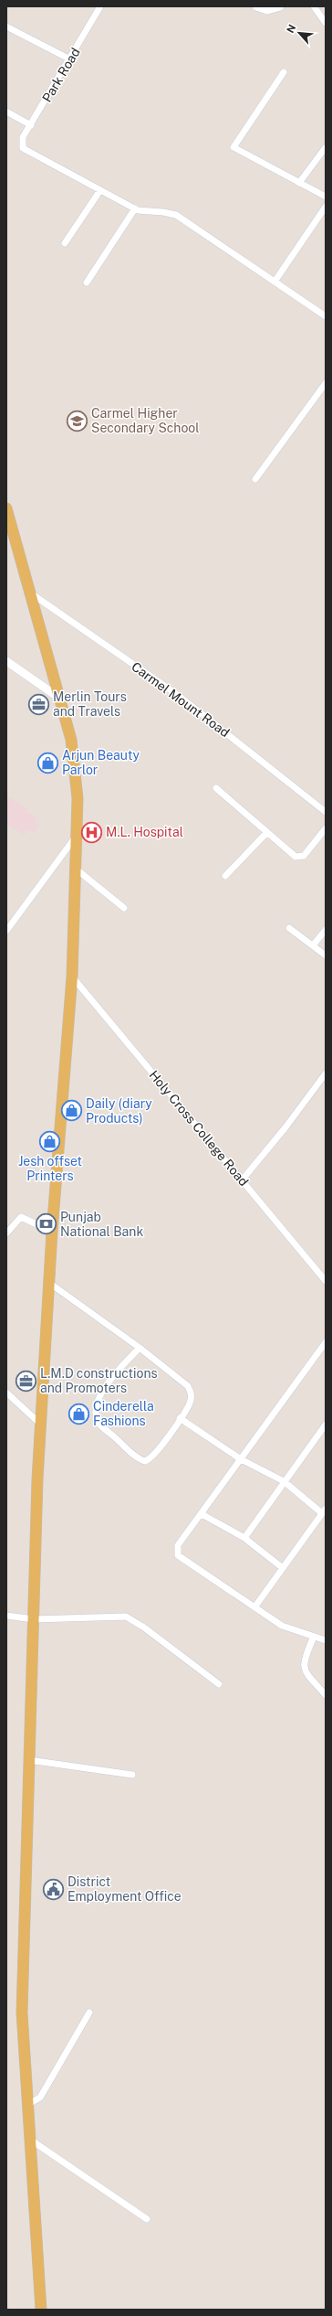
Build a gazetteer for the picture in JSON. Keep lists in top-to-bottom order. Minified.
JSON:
{"streets":{"street":["Park Road","Carmel Mount Road","Holy Cross College Road"]},"places":{"school or university":["Carmel Higher Secondary School"],"office":["Merlin Tours and Travels","L.M.D constructions and Promoters"],"shop":["Arjun Beauty Parlor","Daily (diary Products)","Jesh offset Printers","Cinderella Fashions"],"hospital":["M.L. Hospital"],"bank":["Punjab National Bank"],"public building":["District Employment Office"]},"north":"top left"}
